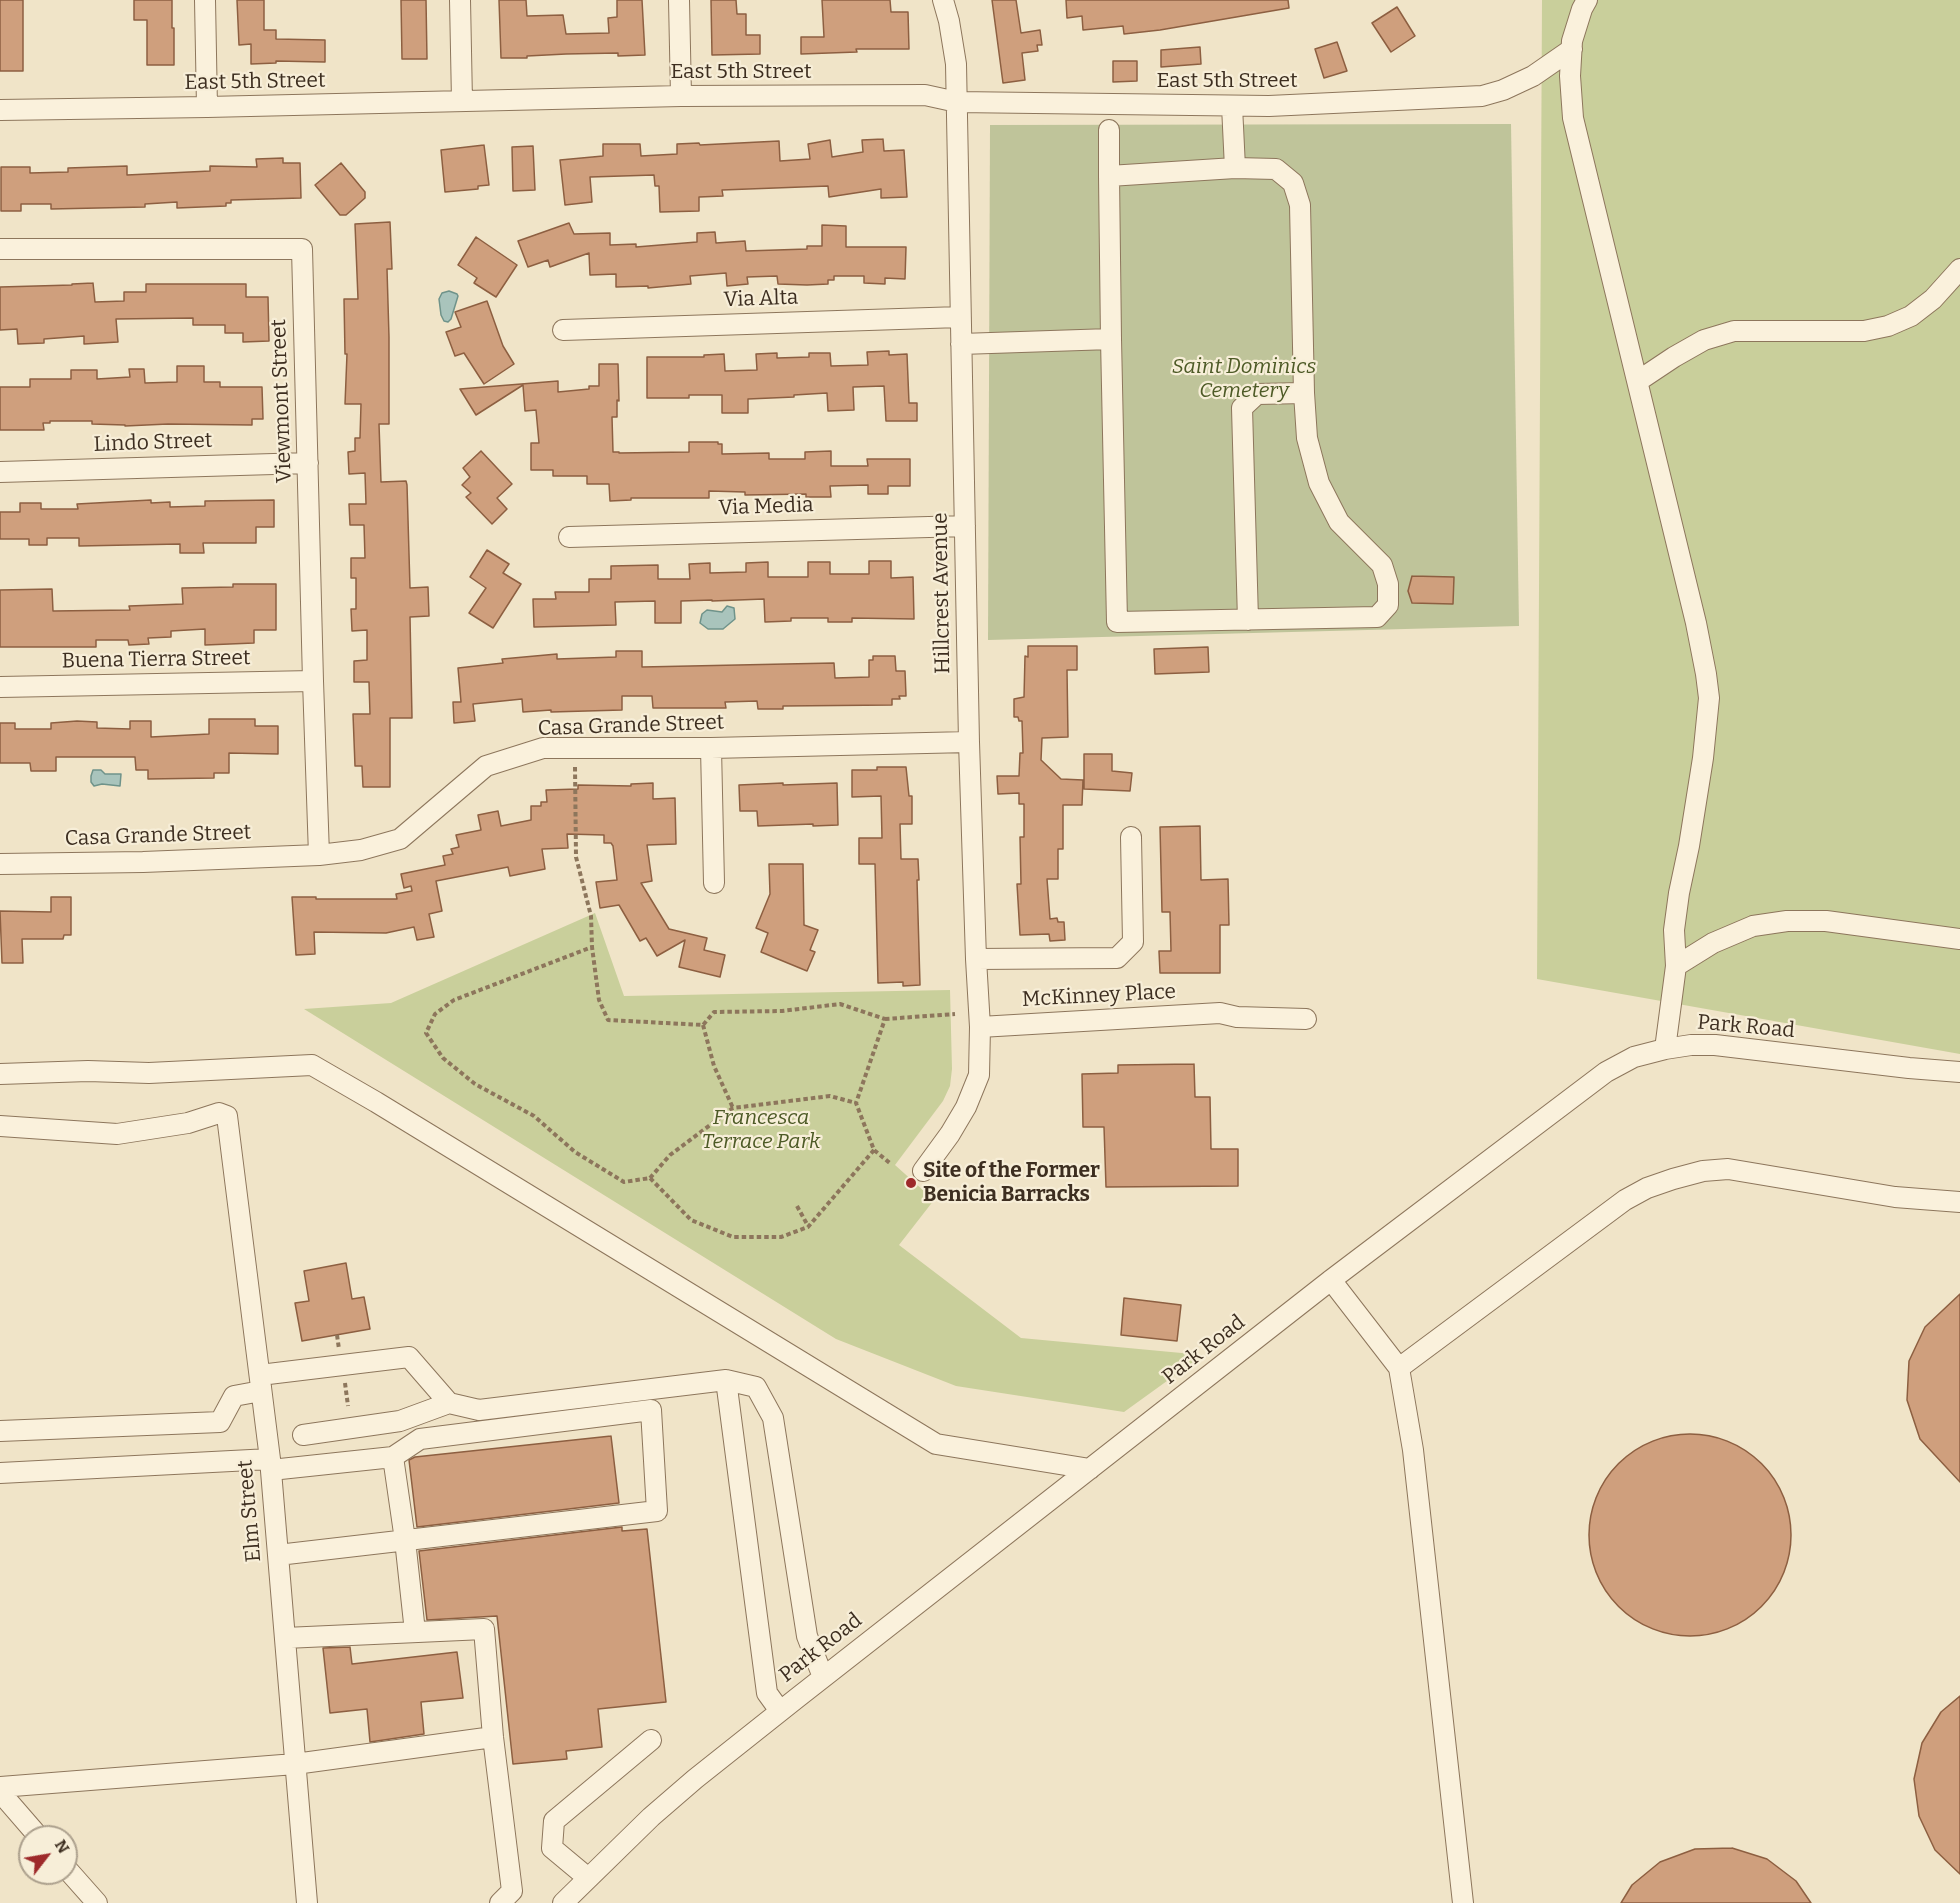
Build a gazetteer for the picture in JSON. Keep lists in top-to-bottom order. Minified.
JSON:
{"streets":{"street":["East 5th Street","Via Alta","Viewmont Street","Lindo Street","Via Media","Hillcrest Avenue","Buena Tierra Street","Casa Grande Street","McKinney Place","Park Road","Elm Street"]},"crossings":[["East 5th Street","Hillcrest Avenue"],["Via Alta","Hillcrest Avenue"],["Viewmont Street","Lindo Street"],["Viewmont Street","Buena Tierra Street"],["Viewmont Street","Casa Grande Street"],["Via Media","Hillcrest Avenue"],["Hillcrest Avenue","Casa Grande Street"],["Hillcrest Avenue","McKinney Place"]],"parks":["Saint Dominics Cemetery","Francesca Terrace Park"],"places":["Site of the Former Benicia Barracks"],"north":"top right"}
